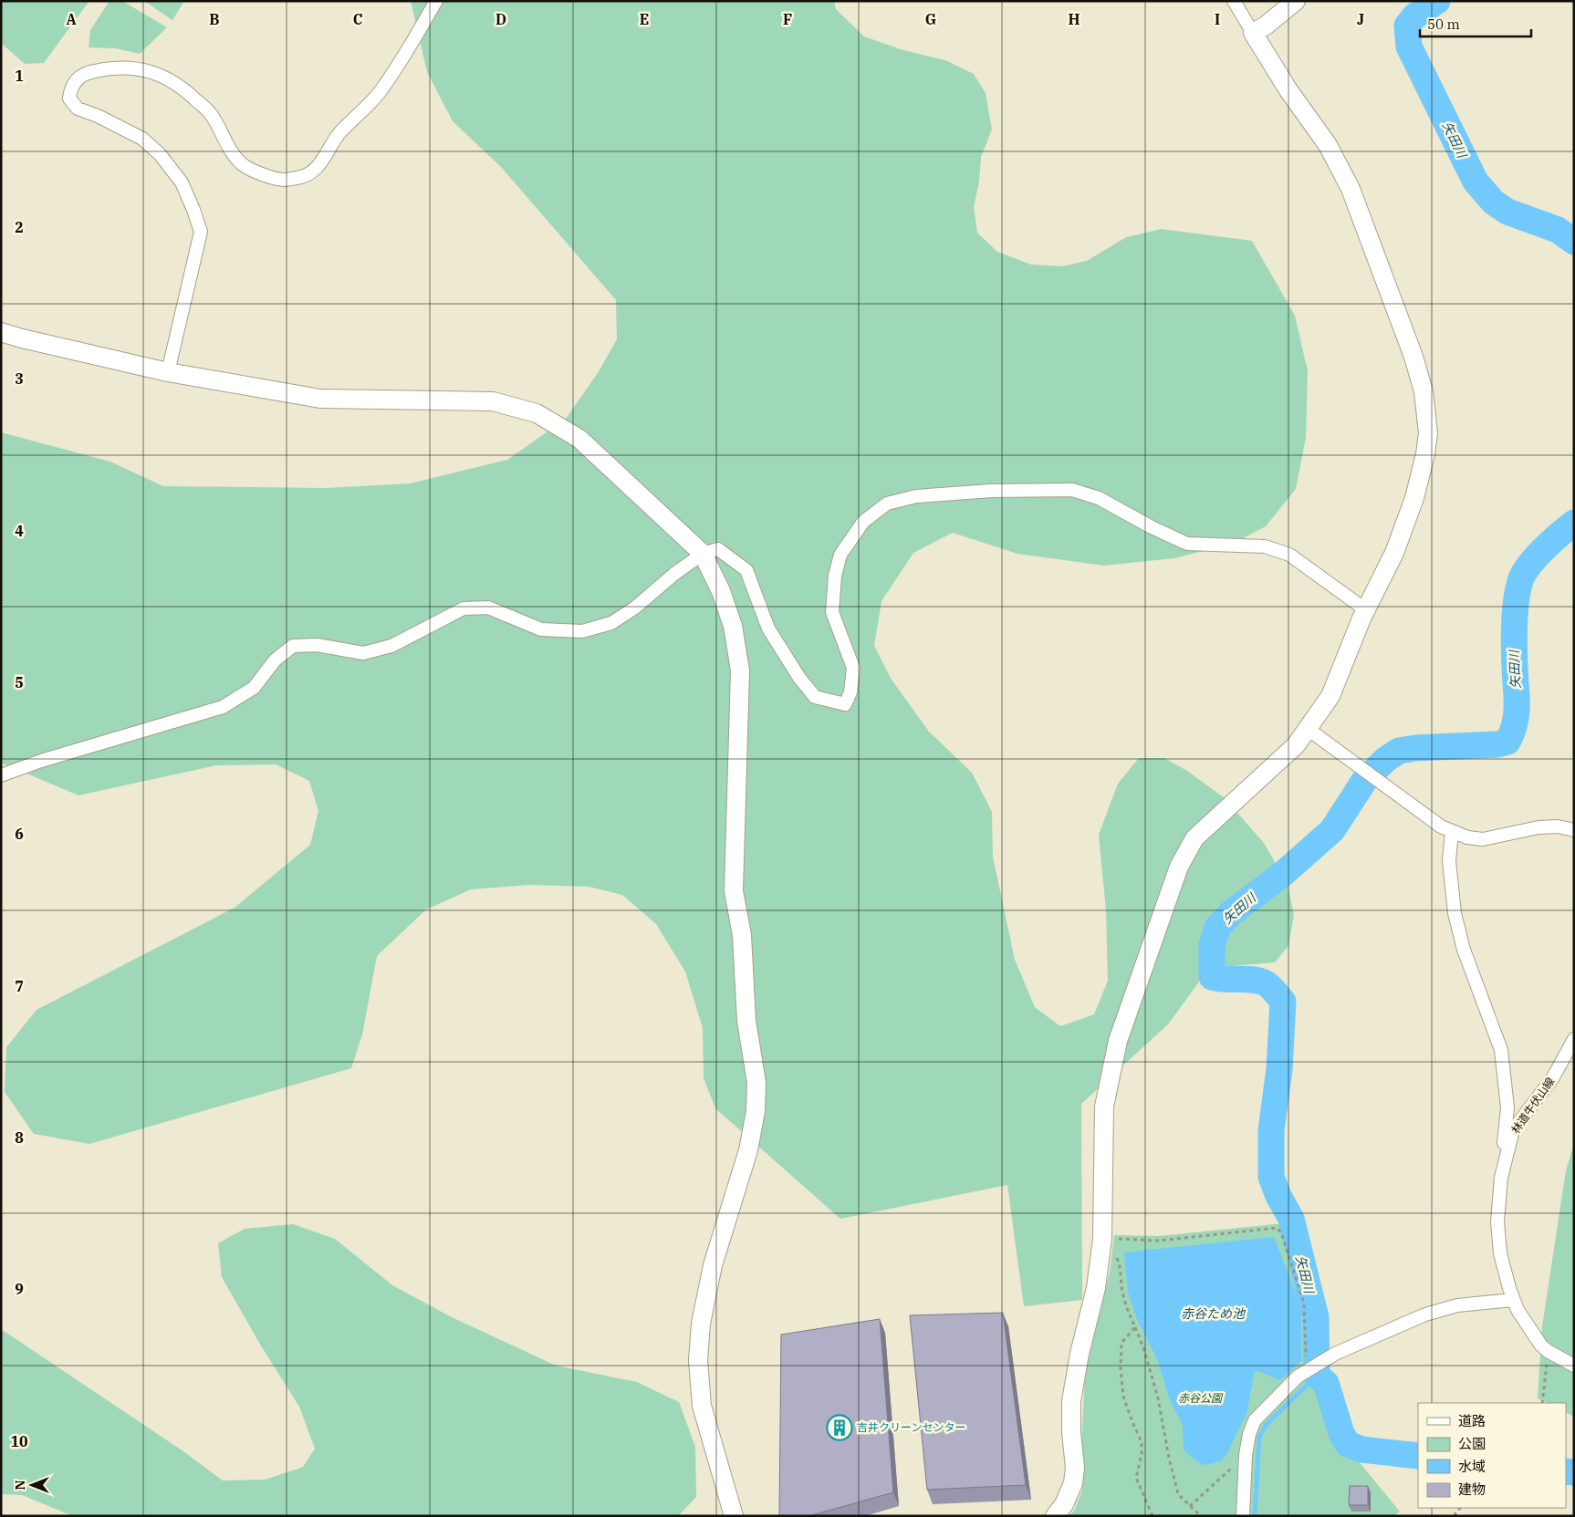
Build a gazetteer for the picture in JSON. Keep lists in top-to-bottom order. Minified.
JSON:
{"streets":{"street":["林道牛伏山線"]},"water":["矢田川","赤谷ため池"],"parks":["赤谷公園"],"places":{"building":["吉井クリーンセンター"]},"legend":["道路","公園","水域","建物"],"scale_bar":"50 m","north":"left","grid":{"columns":["A","B","C","D","E","F","G","H","I","J"],"rows":["1","2","3","4","5","6","7","8","9","10"]}}
